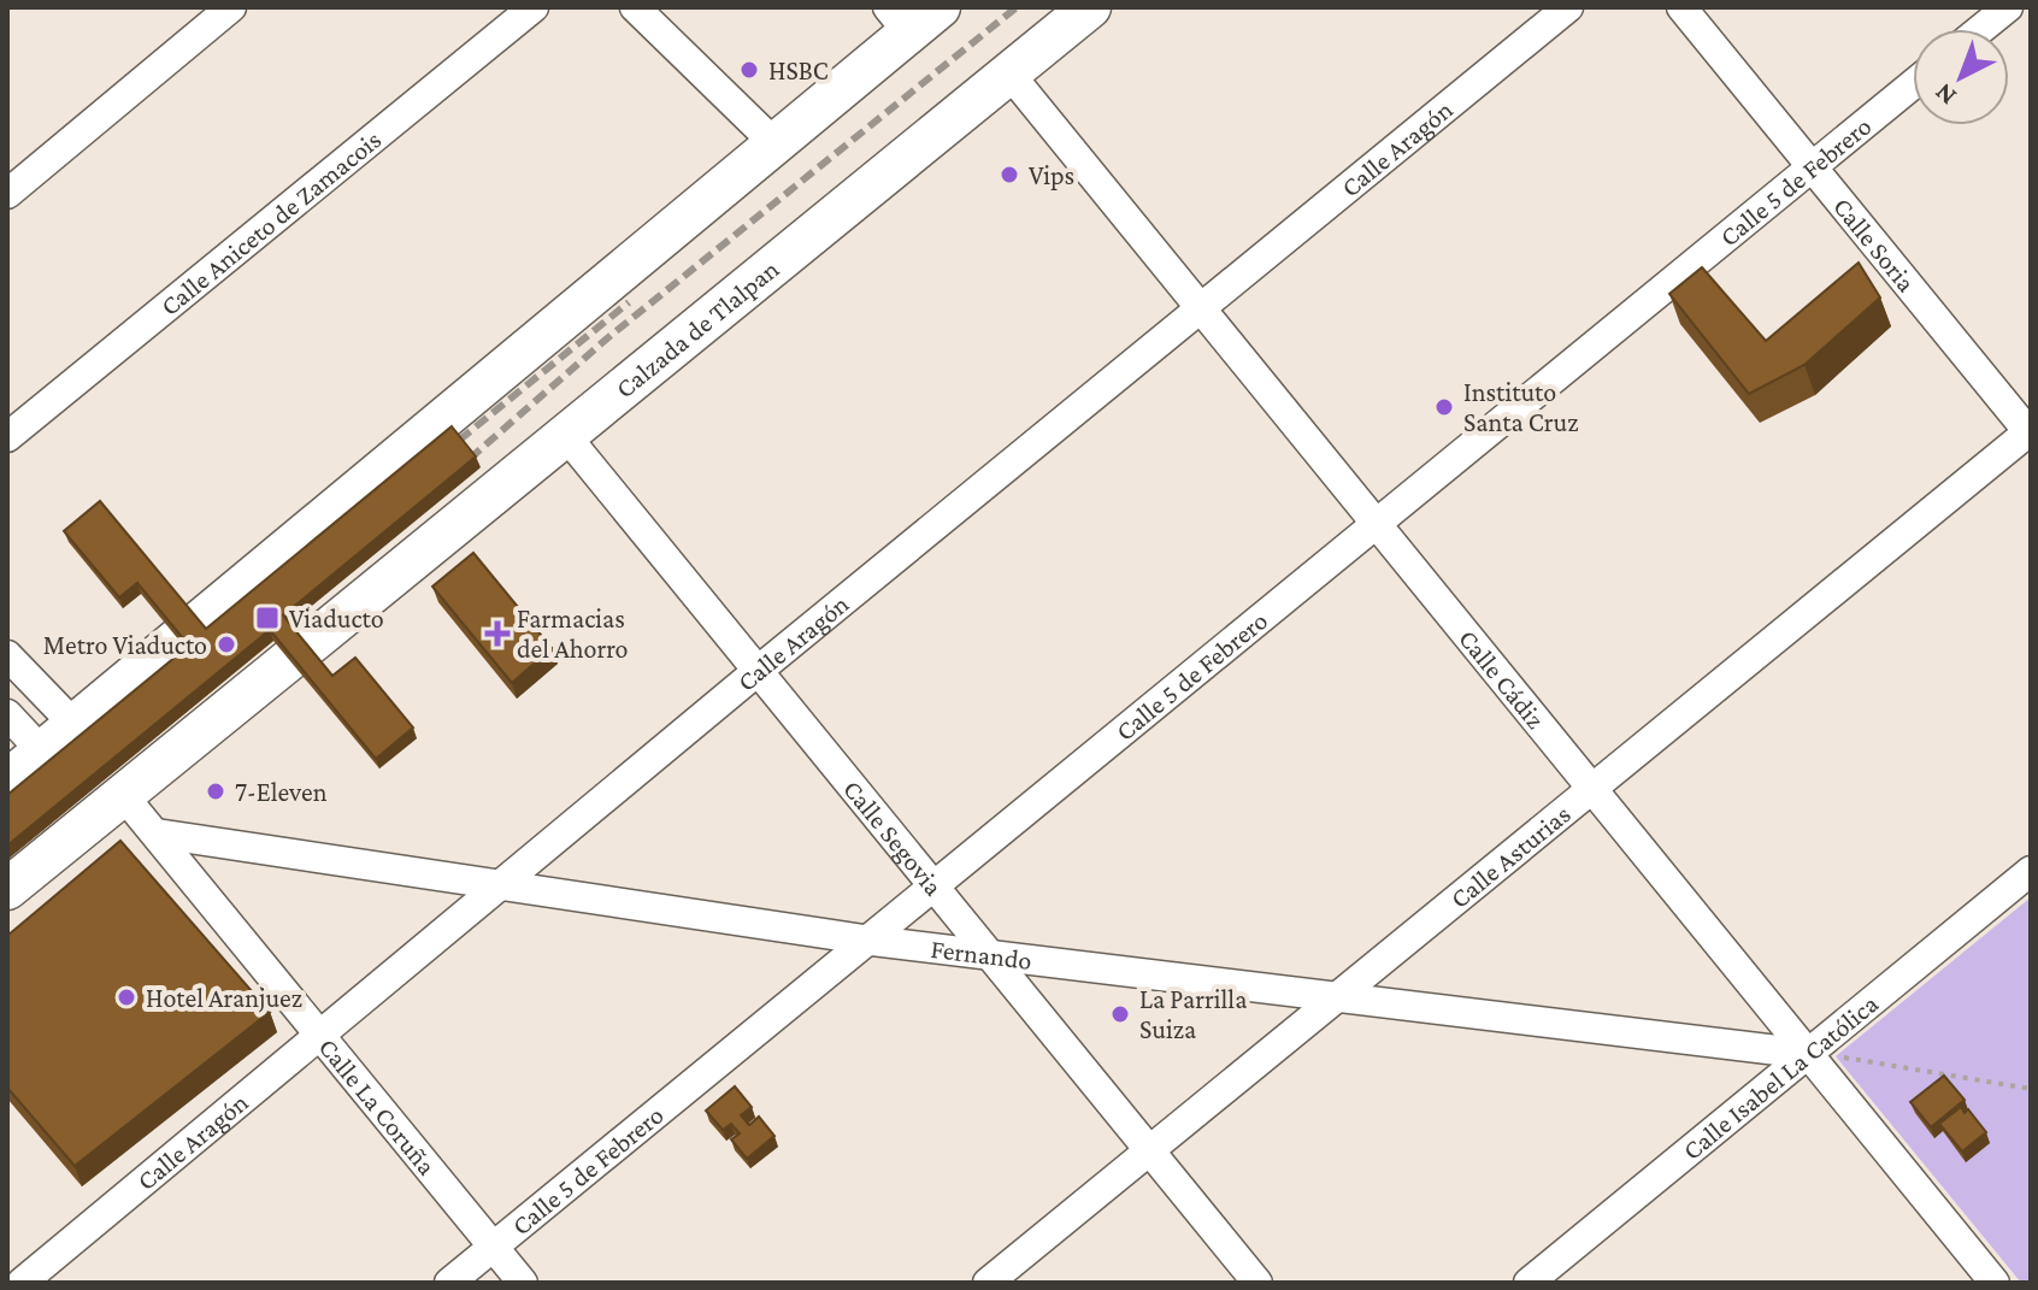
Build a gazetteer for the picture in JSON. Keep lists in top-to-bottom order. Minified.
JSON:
{"streets":{"highway":["Calzada de Tlalpan"],"street":["Calle Aragón","Calle 5 de Febrero","Calle Aniceto de Zamacois","Calle Soria","Calle Cádiz","Calle Segovia","Calle Asturias","Fernando","Calle Isabel La Católica","Calle La Coruña"]},"crossings":[["Calle Aragón","Calle Cádiz"],["Calle Aragón","Calle Segovia"],["Calle Aragón","Fernando"],["Calle Aragón","Calle La Coruña"],["Calle 5 de Febrero","Calle Soria"],["Calle 5 de Febrero","Calle Cádiz"],["Calle 5 de Febrero","Calle Segovia"],["Calle 5 de Febrero","Fernando"],["Calle 5 de Febrero","Calle La Coruña"],["Calle Soria","Calle Asturias"],["Calzada de Tlalpan","Calle Cádiz"],["Calzada de Tlalpan","Calle Segovia"],["Calzada de Tlalpan","Calle La Coruña"],["Calle Cádiz","Calle Asturias"],["Calle Cádiz","Fernando"],["Calle Cádiz","Calle Isabel La Católica"],["Calle Segovia","Calle Asturias"],["Calle Segovia","Fernando"],["Calle Asturias","Fernando"],["Fernando","Calle Isabel La Católica"],["Fernando","Calle La Coruña"]],"places":{"other":["HSBC","Vips","Instituto Santa Cruz","Metro Viaducto","7-Eleven","Hotel Aranjuez","La Parrilla Suiza"],"transit":["Viaducto"],"health":["Farmacias del Ahorro"]},"north":"bottom left"}
